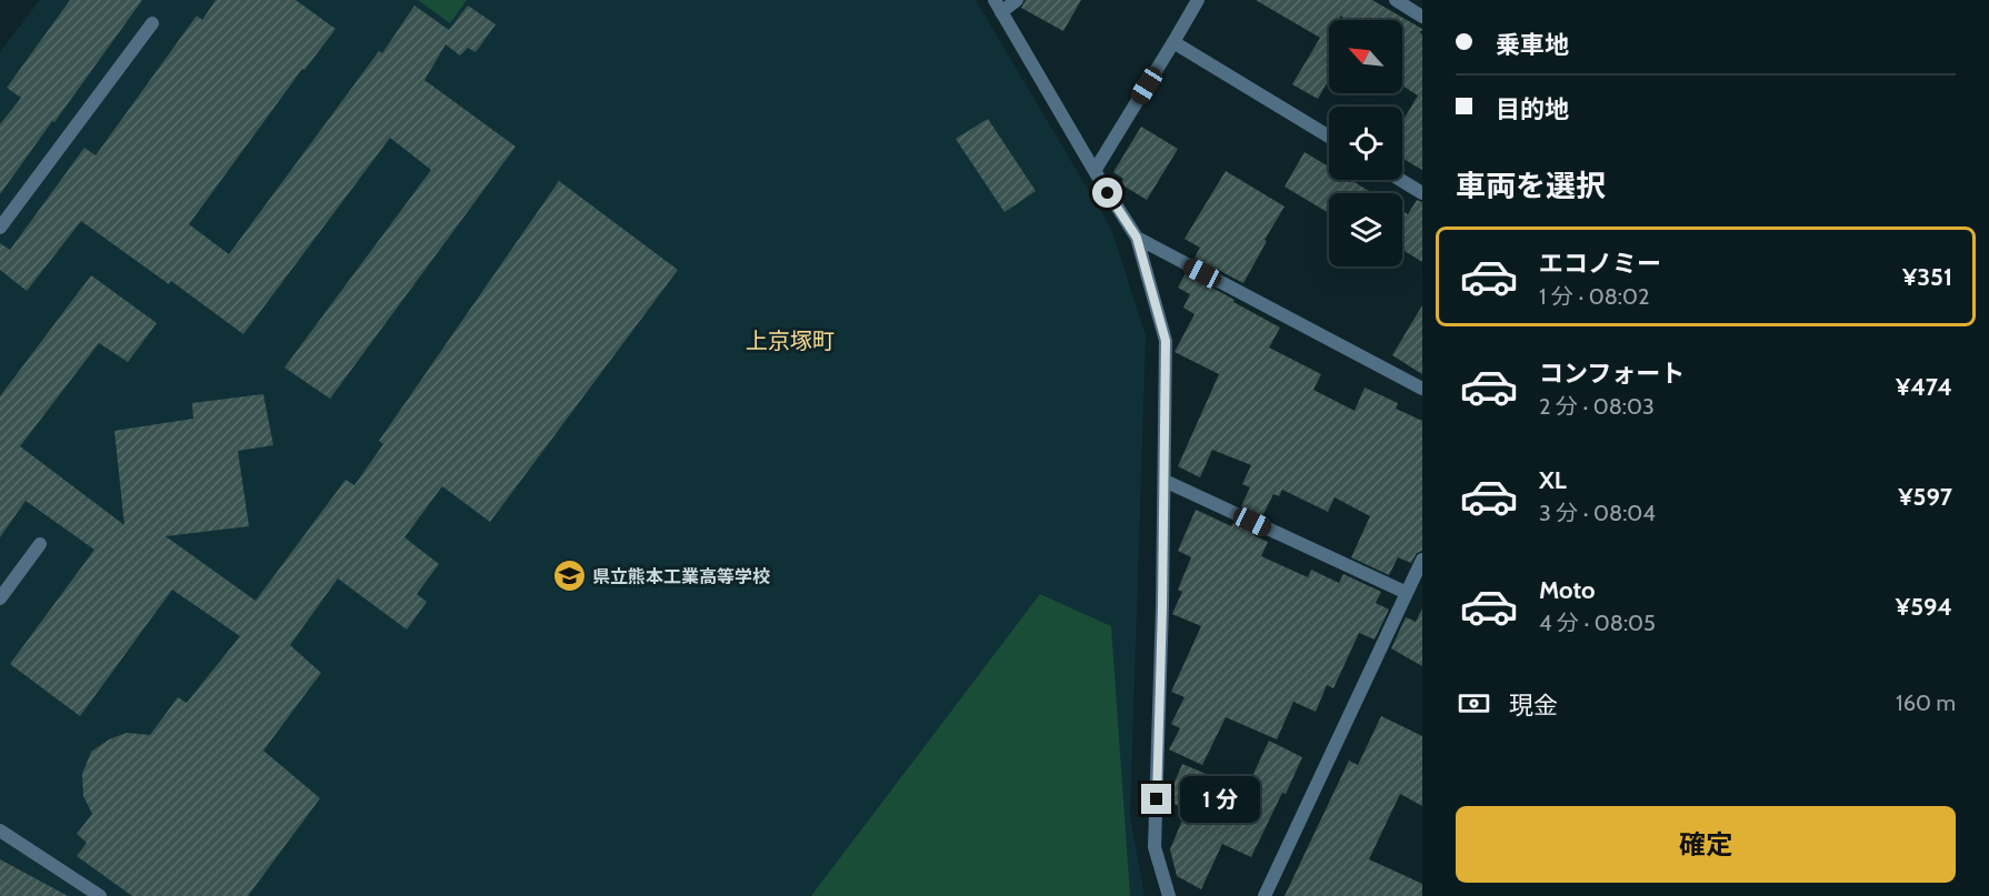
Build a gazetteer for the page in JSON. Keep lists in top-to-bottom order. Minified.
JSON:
{"districts":["上京塚町"],"places":{"school or university":["県立熊本工業高等学校"]},"north":"top left","page":{"banner":["乗車地","目的地"],"heading":"車両を選択","list":[{"name":"エコノミー","note":"1 分 · 08:02","value":"¥351"},{"name":"コンフォート","note":"2 分 · 08:03","value":"¥474"},{"name":"XL","note":"3 分 · 08:04","value":"¥597"},{"name":"Moto","note":"4 分 · 08:05","value":"¥594"}],"pay":["現金","160 m"],"bubble":"1 分","buttons":"確定"}}
